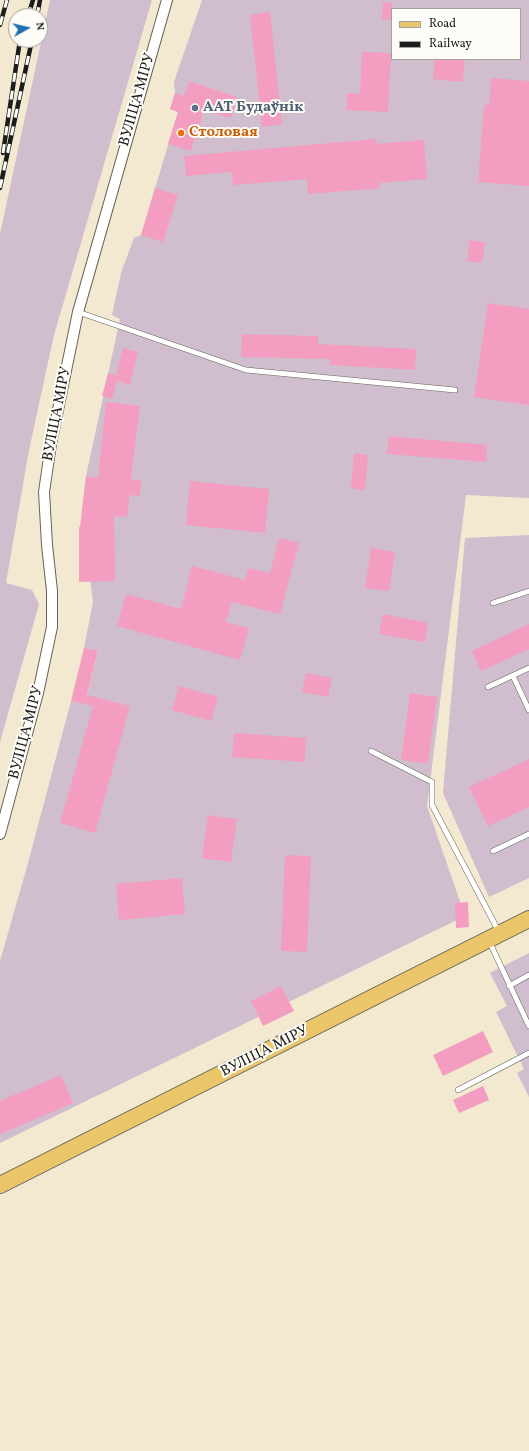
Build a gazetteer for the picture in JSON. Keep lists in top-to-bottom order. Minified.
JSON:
{"streets":{"main road":["ВУЛІЦА МІРУ"]},"places":["ААТ Будаўнік","Столовая"],"legend":["Road","Railway"],"north":"right"}
